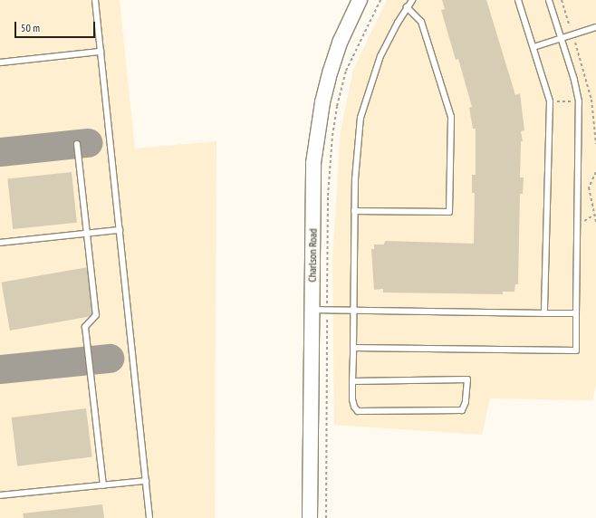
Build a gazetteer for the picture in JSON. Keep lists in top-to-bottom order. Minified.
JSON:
{"streets":{"street":["Charlson Road"]},"scale_bar":"50 m"}
